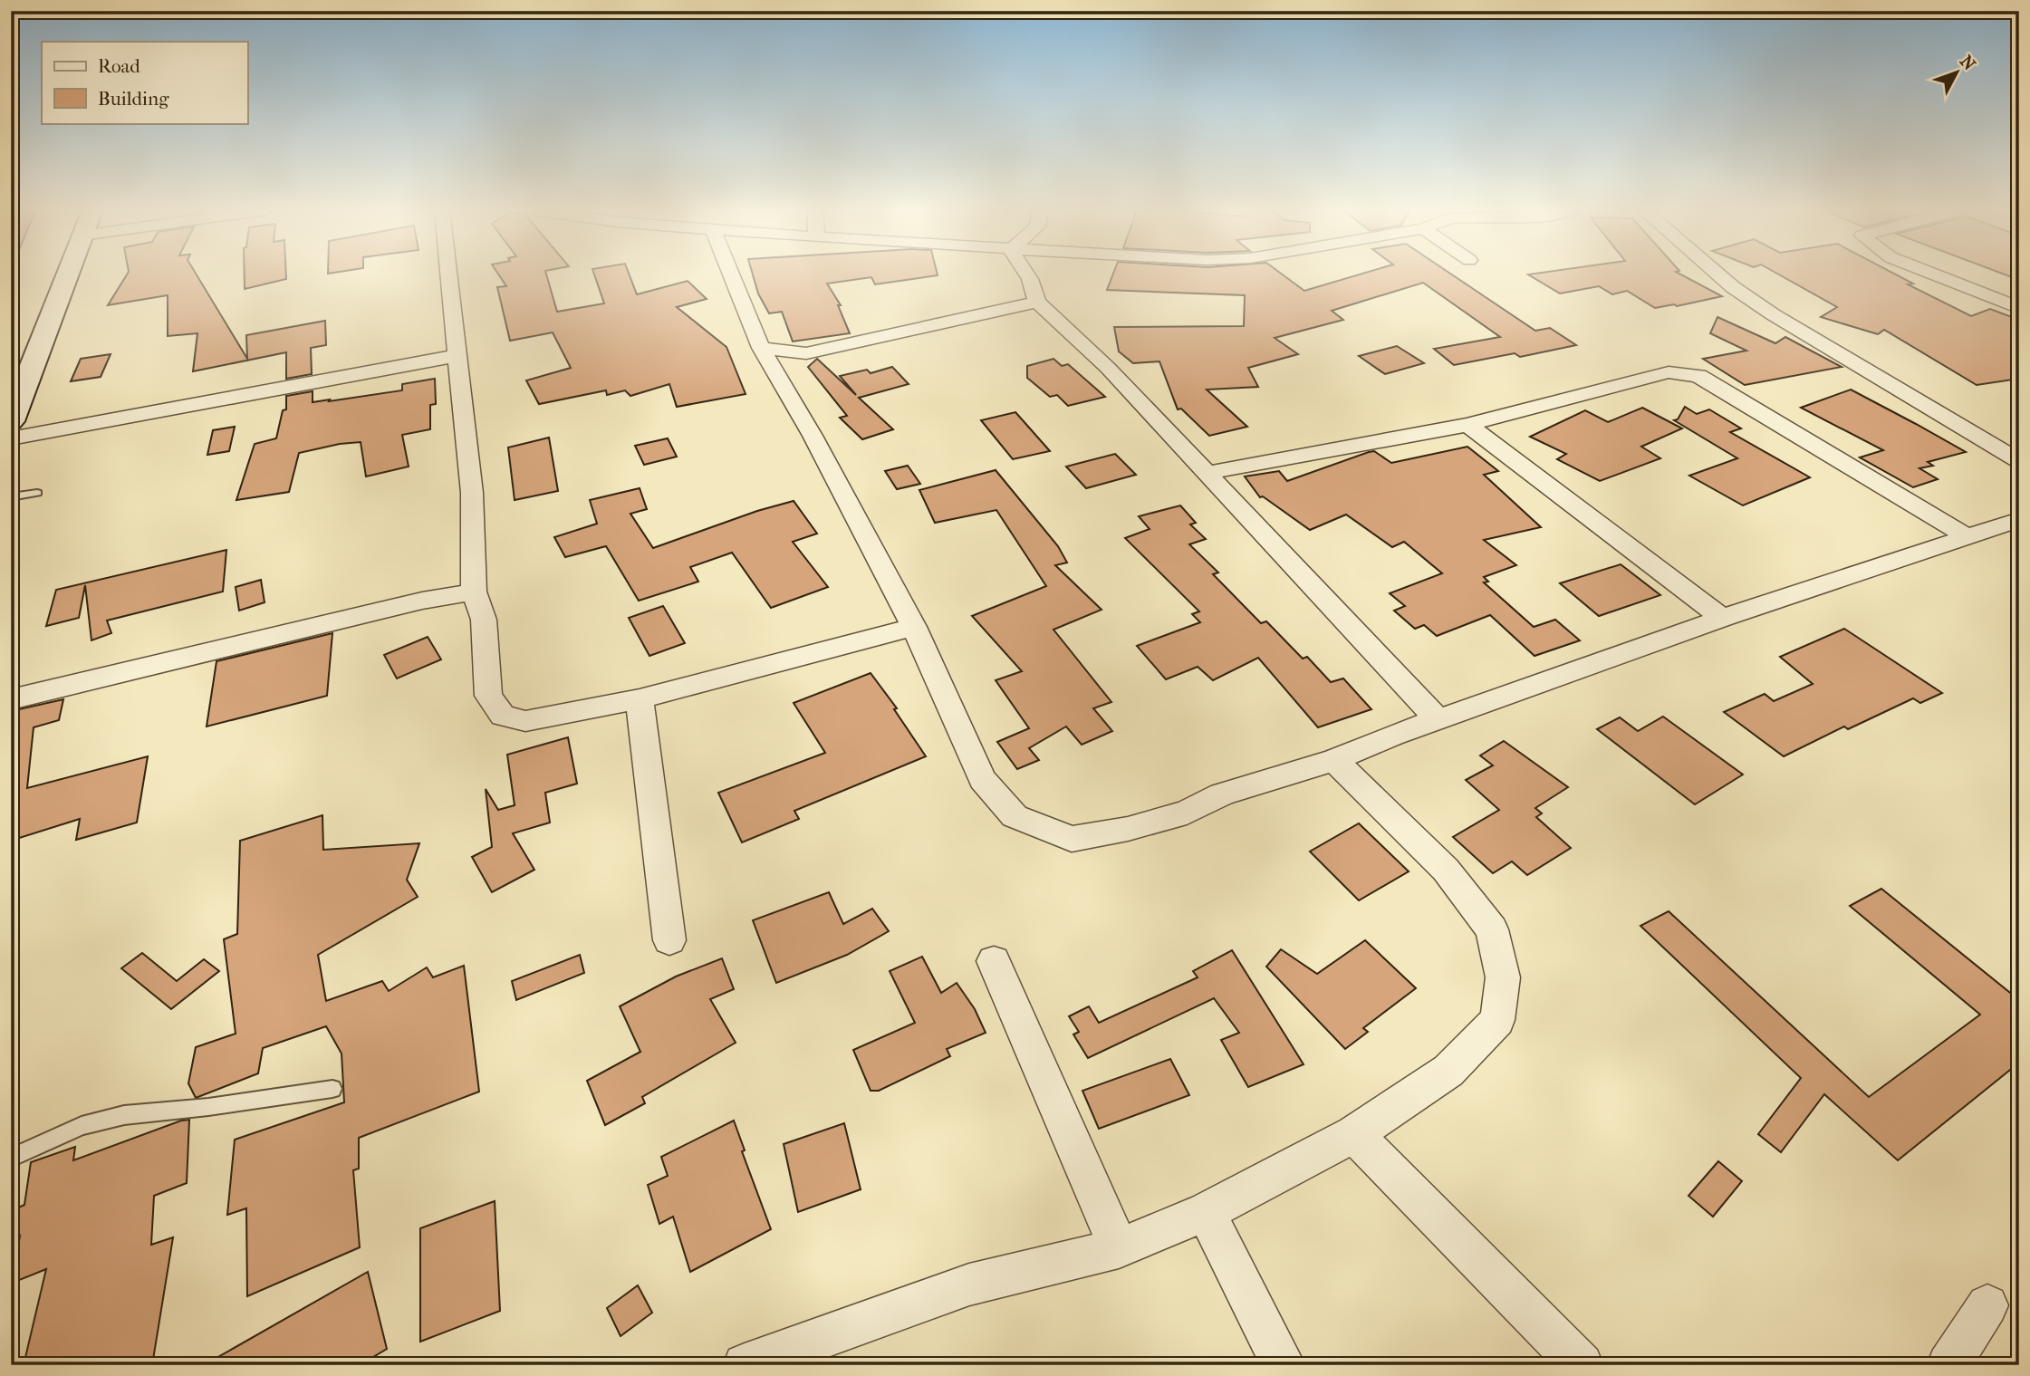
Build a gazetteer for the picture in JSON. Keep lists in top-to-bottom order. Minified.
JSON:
{"legend":["Road","Building"],"north":"top right"}
